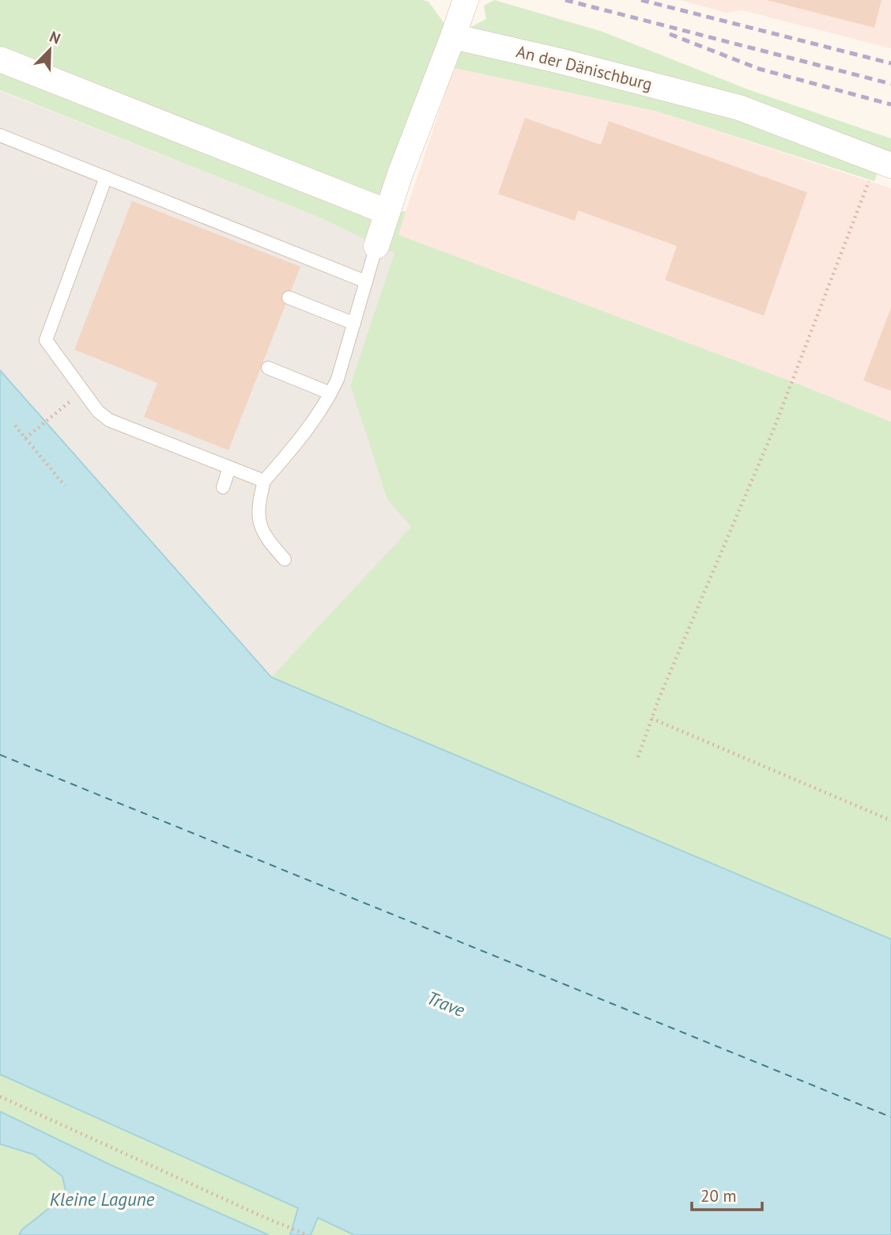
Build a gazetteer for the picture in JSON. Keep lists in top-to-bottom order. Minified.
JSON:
{"streets":{"street":["An der Dänischburg"]},"water":["Trave","Kleine Lagune"],"scale_bar":"20 m","north":"top right"}
